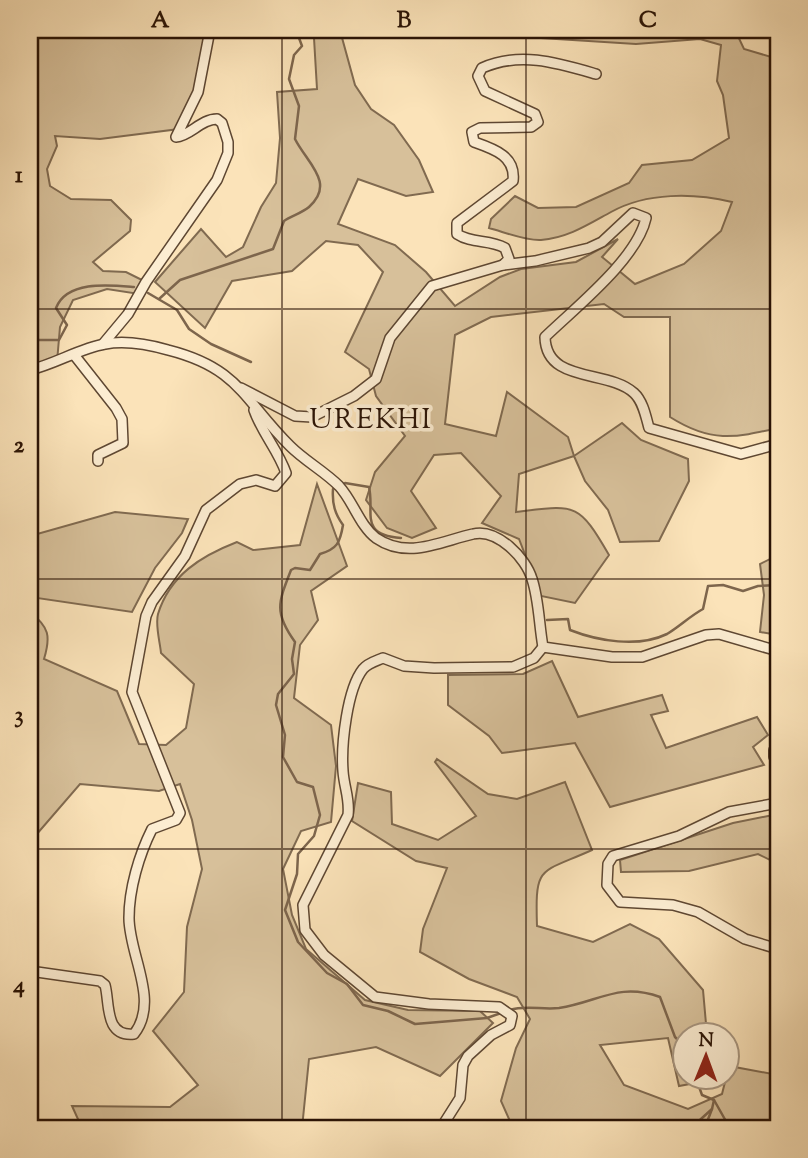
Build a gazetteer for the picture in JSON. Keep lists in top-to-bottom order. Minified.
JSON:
{"districts":["UREKHI"],"north":"top","grid":{"columns":["A","B","C"],"rows":["1","2","3","4"]}}
